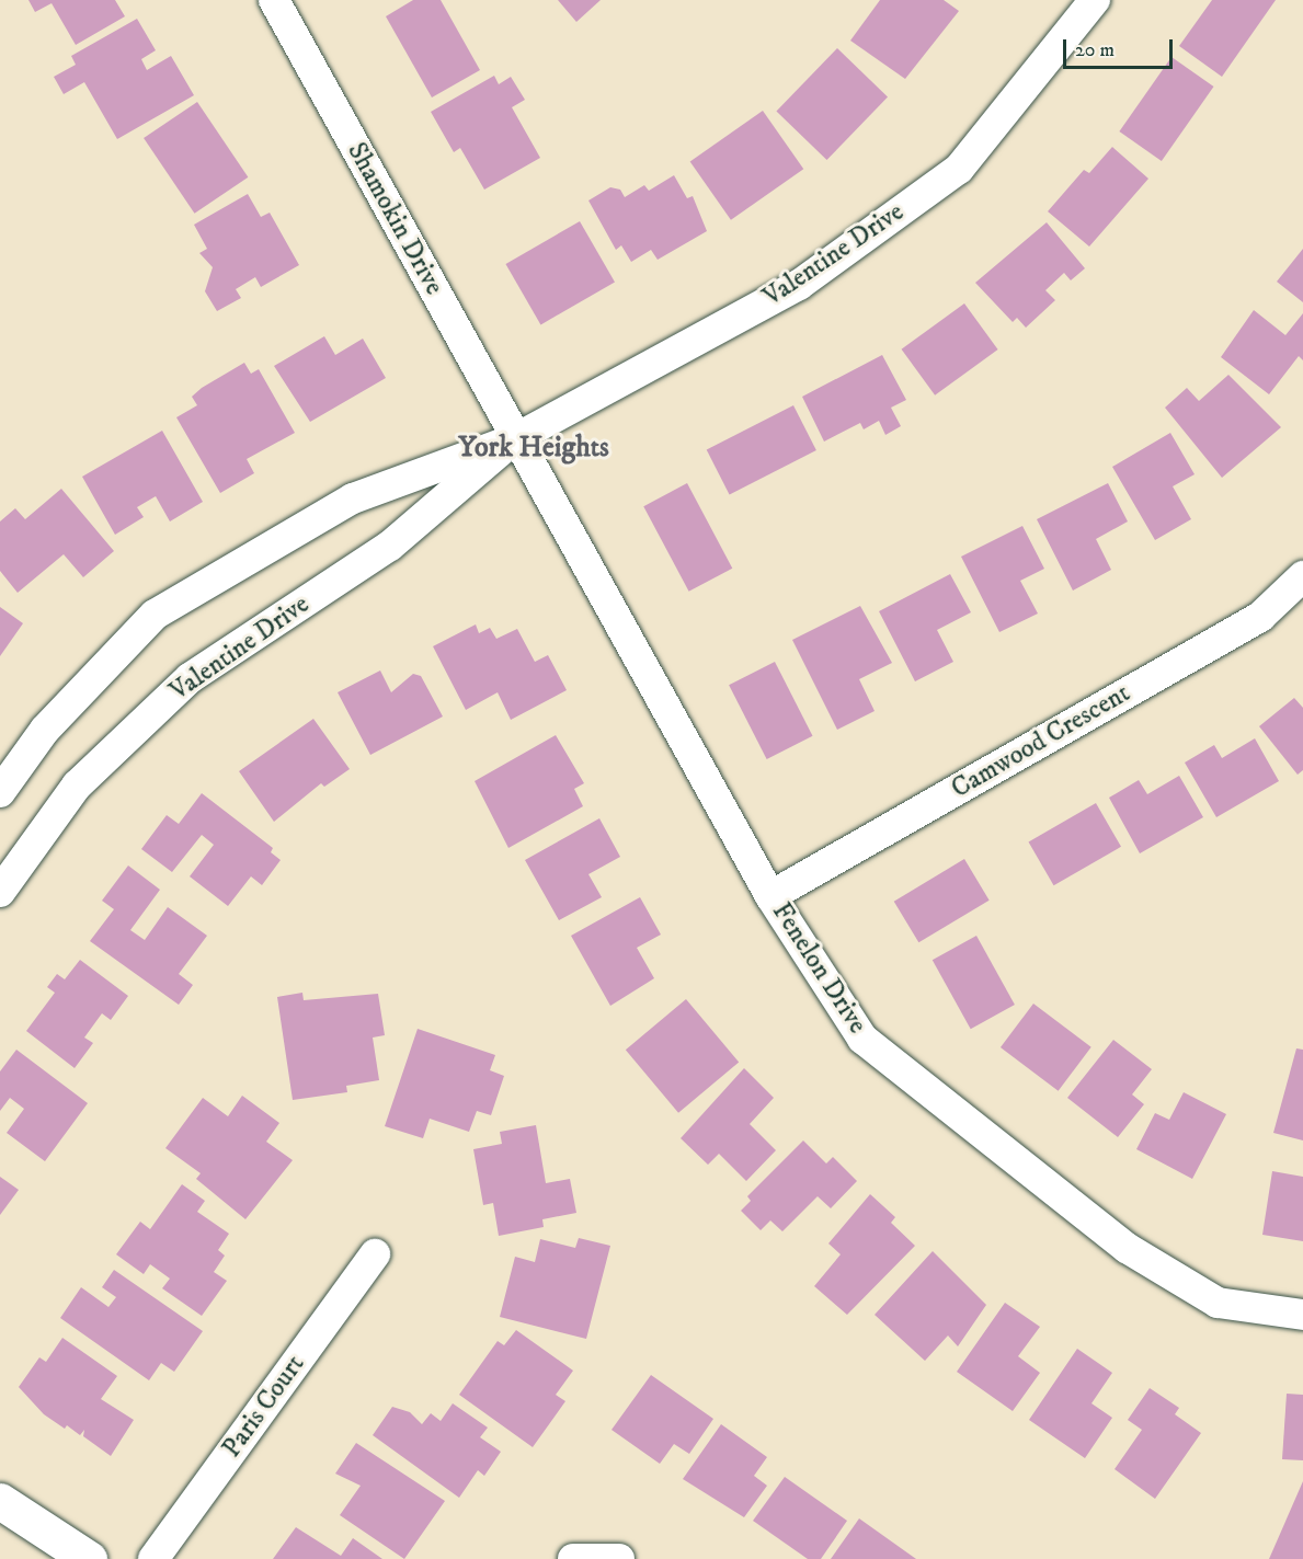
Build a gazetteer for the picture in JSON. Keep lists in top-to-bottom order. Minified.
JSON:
{"streets":{"street":["Shamokin Drive","Valentine Drive","Camwood Crescent","Fenelon Drive","Paris Court"]},"crossings":[["Shamokin Drive","Valentine Drive"],["Shamokin Drive","Fenelon Drive"],["Valentine Drive","Fenelon Drive"],["Camwood Crescent","Fenelon Drive"]],"districts":["York Heights"],"scale_bar":"20 m"}
